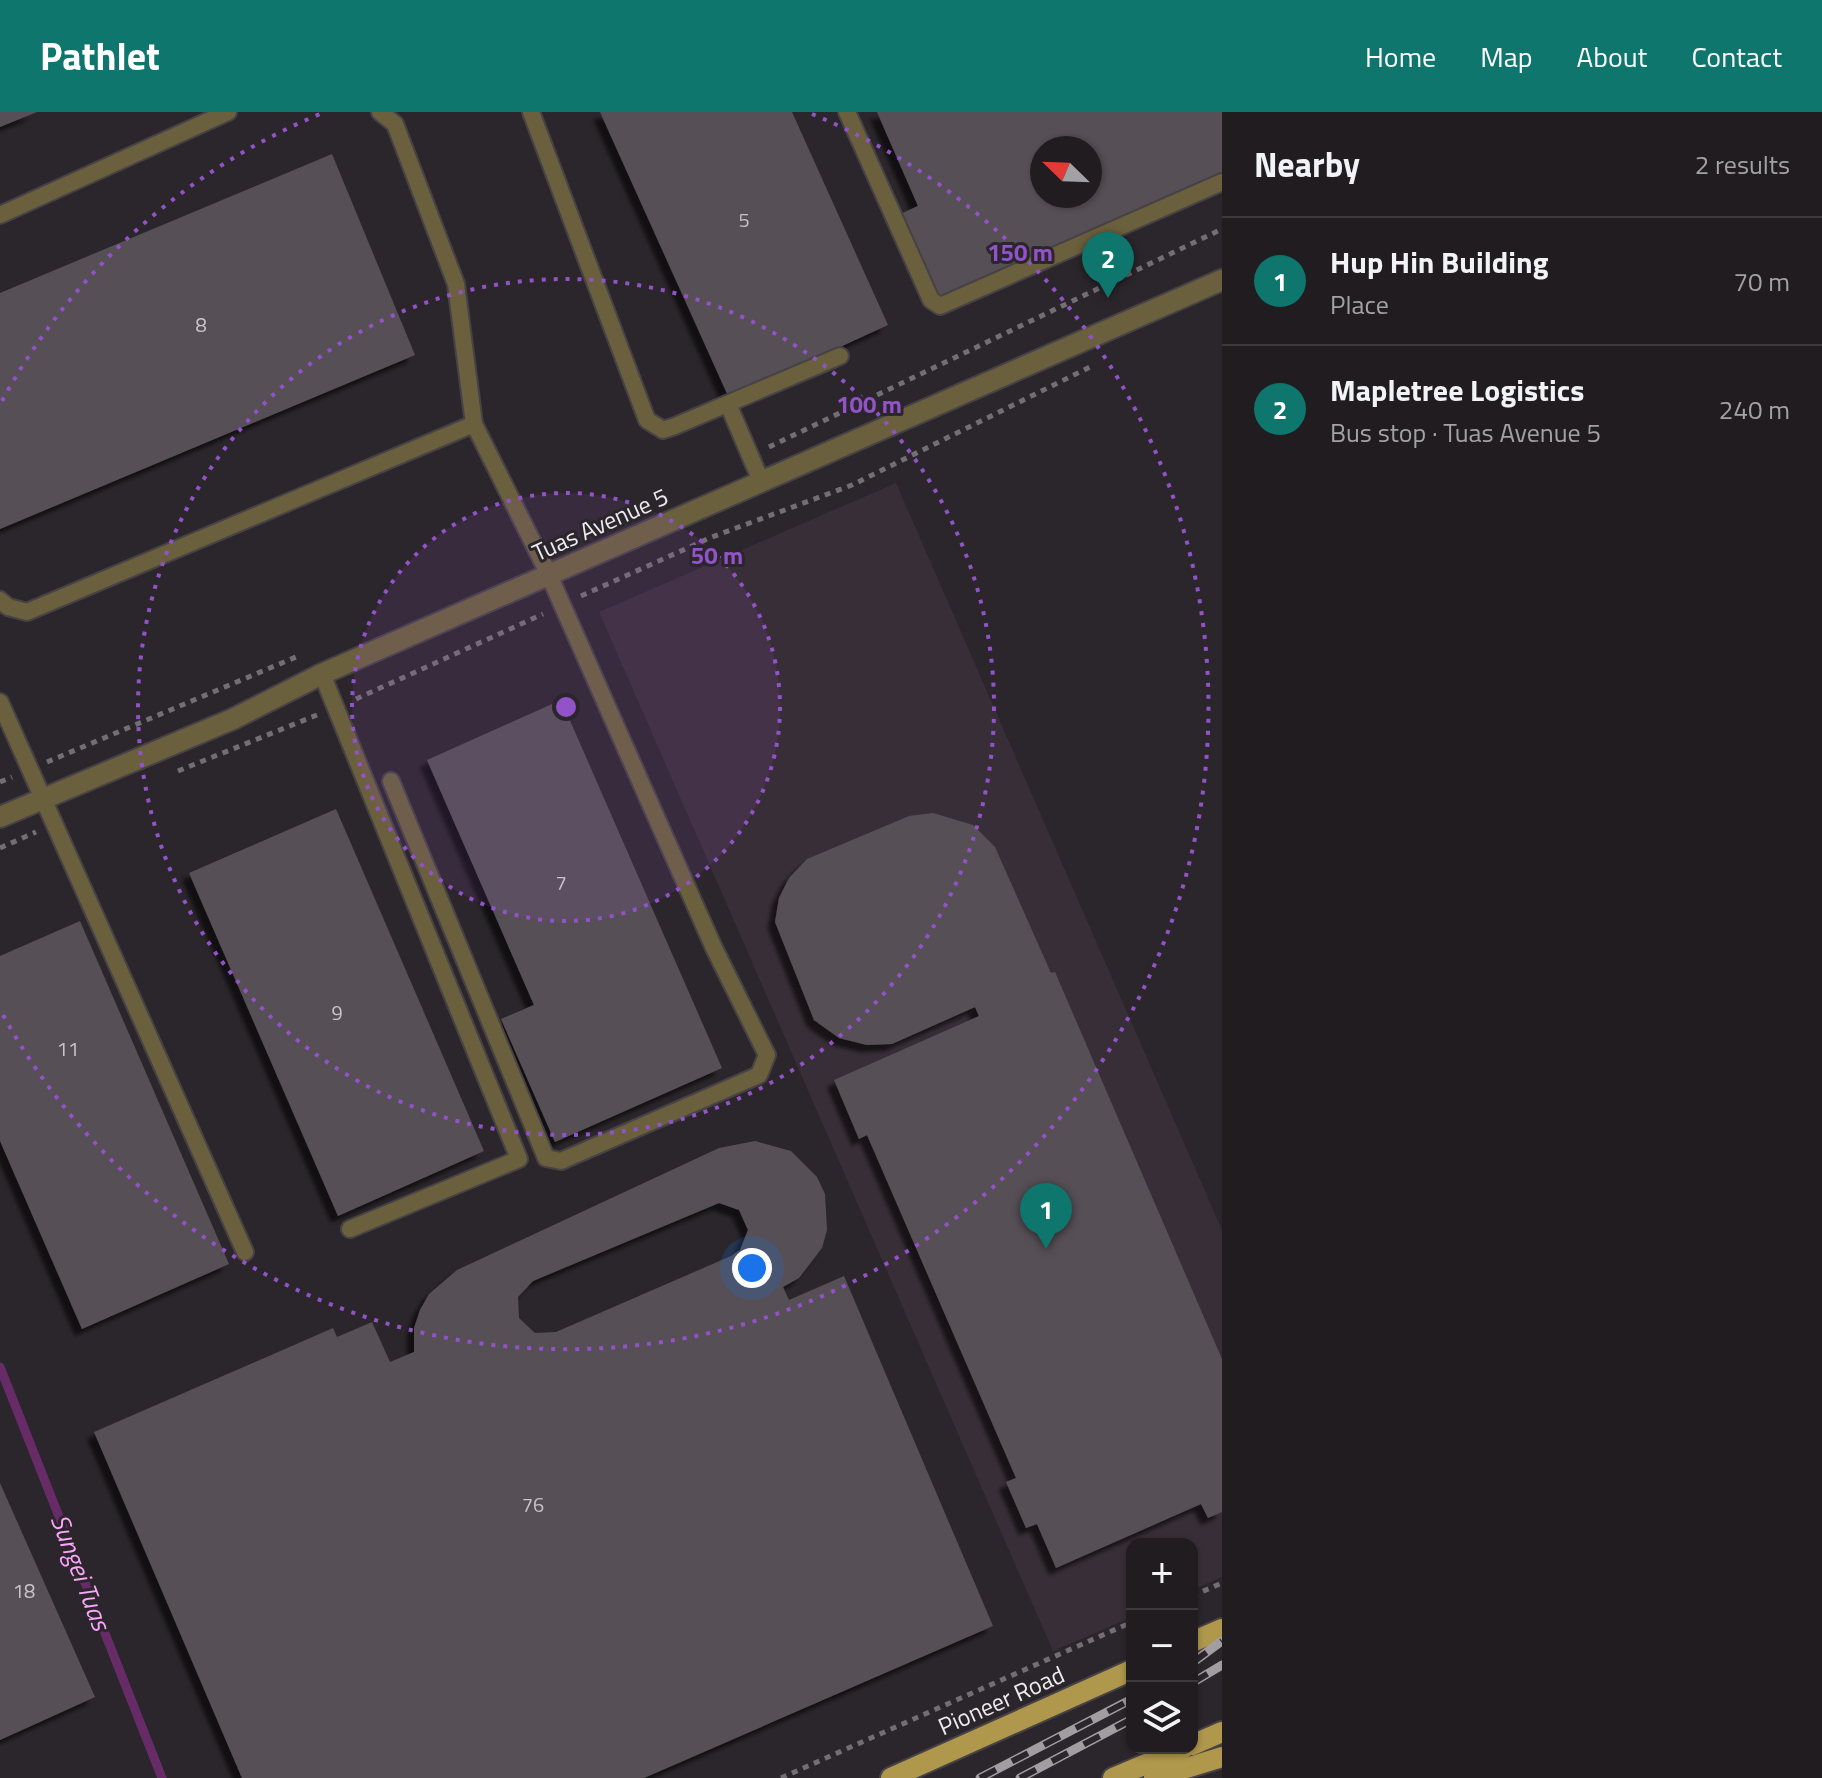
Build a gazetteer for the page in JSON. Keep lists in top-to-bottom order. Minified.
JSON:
{"streets":{"main road":["Pioneer Road"],"street":["Tuas Avenue 5"]},"water":["Sungei Tuas"],"house_numbers":["5","8","7","9","11","76","18"],"north":"top left","page":{"header":"Pathlet","nav":["Home","Map","About","Contact"],"heading":["Nearby","2 results"],"list":[{"mark":"1","name":"Hup Hin Building","note":"Place","value":"70 m"},{"mark":"2","name":"Mapletree Logistics","note":"Bus stop · Tuas Avenue 5","value":"240 m"}],"pins":["2","1"],"map_buttons":["+","−"]},"rings":["150 m","100 m","50 m"]}
